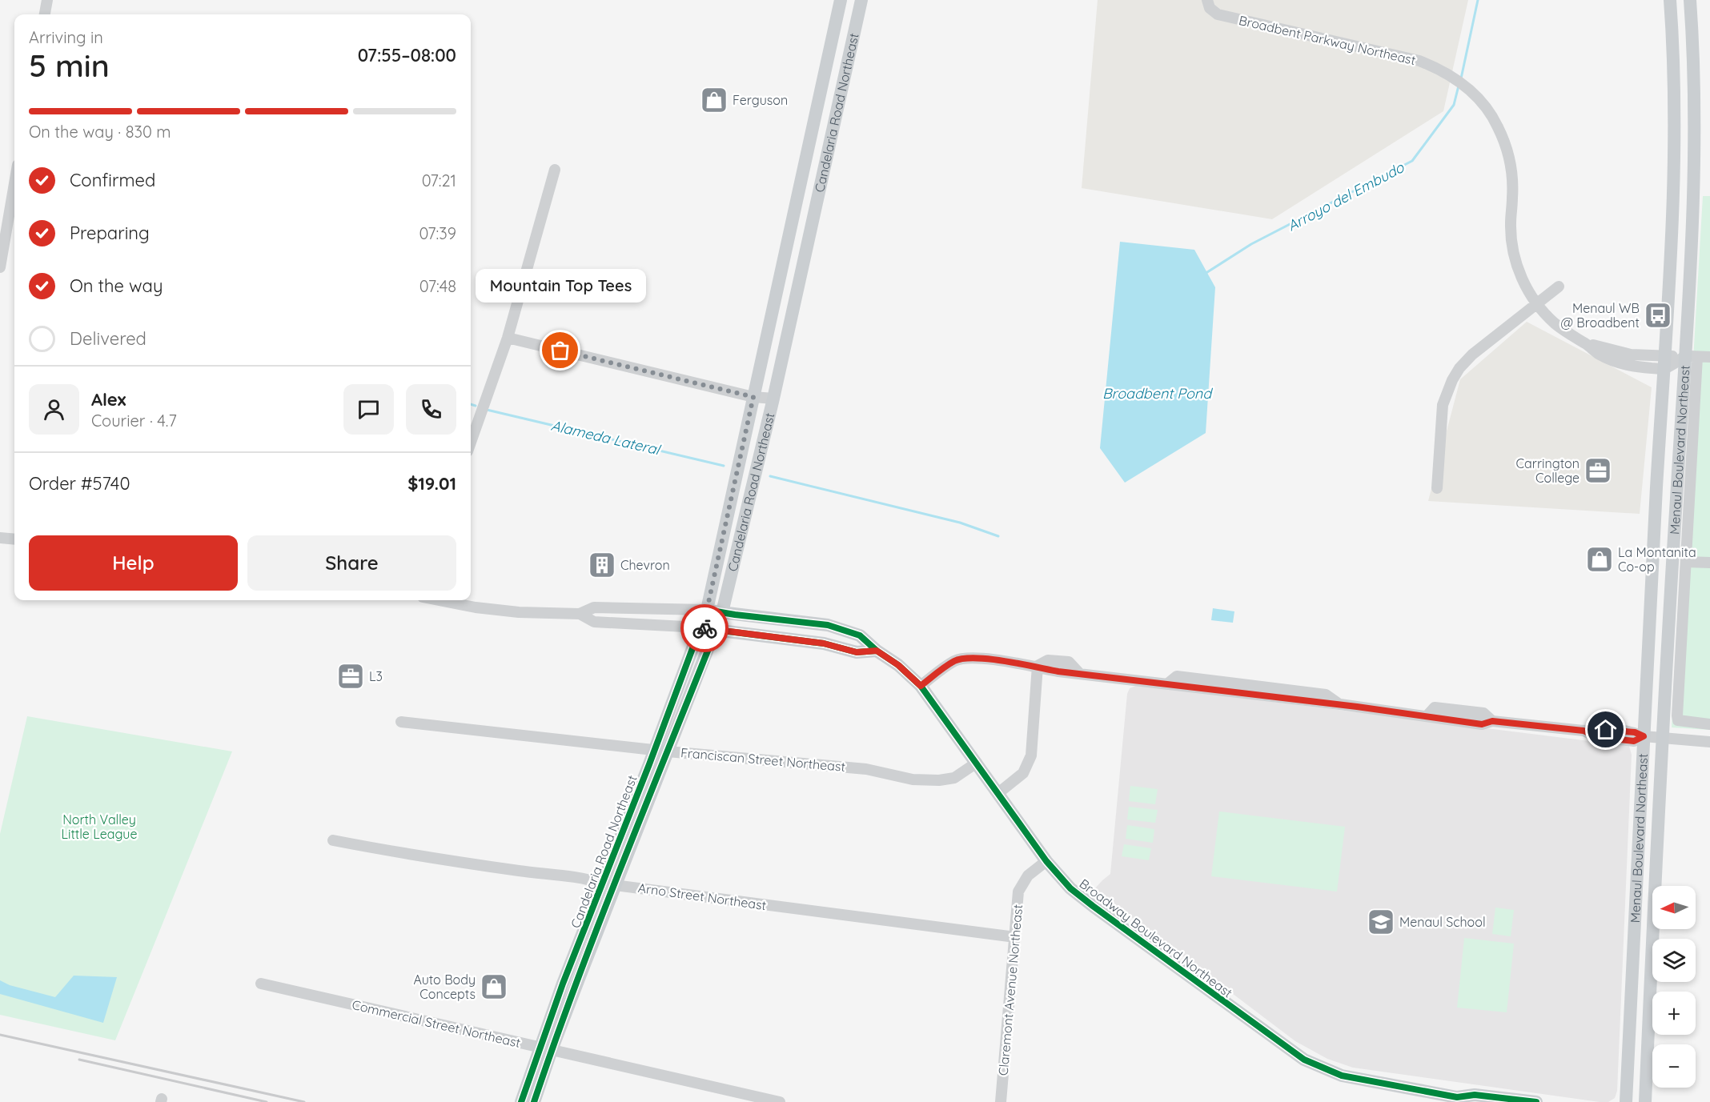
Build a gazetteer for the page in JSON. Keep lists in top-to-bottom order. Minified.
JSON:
{"streets":{"main road":["Candelaria Road Northeast","Menaul Boulevard Northeast","Broadway Boulevard Northeast"],"street":["Broadbent Parkway Northeast","Franciscan Street Northeast","Arno Street Northeast","Claremont Avenue Northeast","Commercial Street Northeast"]},"crossings":[["Broadbent Parkway Northeast","Menaul Boulevard Northeast"],["Candelaria Road Northeast","Franciscan Street Northeast"],["Candelaria Road Northeast","Arno Street Northeast"],["Candelaria Road Northeast","Broadway Boulevard Northeast"],["Candelaria Road Northeast","Commercial Street Northeast"],["Franciscan Street Northeast","Broadway Boulevard Northeast"],["Arno Street Northeast","Claremont Avenue Northeast"],["Broadway Boulevard Northeast","Claremont Avenue Northeast"]],"water":["Arroyo del Embudo","Broadbent Pond","Alameda Lateral"],"parks":["North Valley Little League"],"places":{"shop":["Ferguson","La Montanita Co-op","Auto Body Concepts"],"bus stop":["Menaul WB @ Broadbent"],"other":["Mountain Top Tees"],"office":["Carrington College","L3"],"building":["Chevron"],"school or university":["Menaul School"]},"north":"left","page":{"heading":["5 min","Arriving in","07:55–08:00"],"panel":["Alex","Courier · 4.7","Order #5740","$19.01"],"bar":"On the way · 830 m","list":[["Confirmed","07:21"],["Preparing","07:39"],["On the way","07:48"],"Delivered"],"bubble":"Mountain Top Tees","buttons":["Help","Share"],"map_buttons":["+","−"]}}
